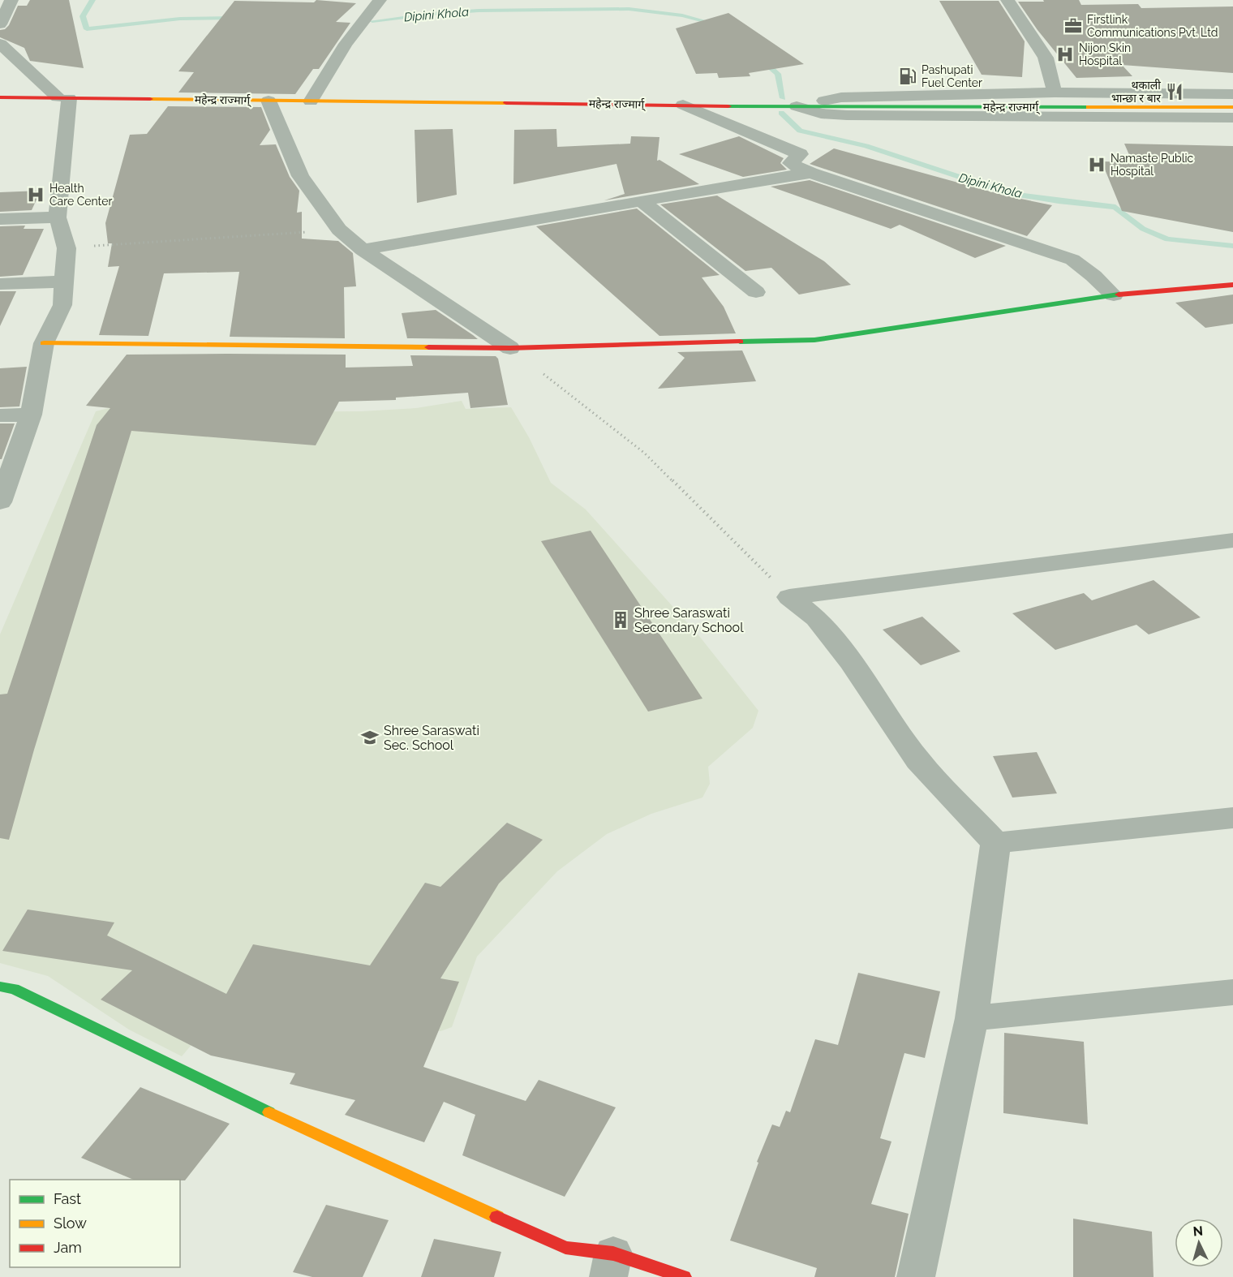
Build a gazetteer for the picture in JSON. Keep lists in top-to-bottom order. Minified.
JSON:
{"streets":{"main road":["महेन्द्र राज्मार्ग्"]},"water":["Dipini Khola"],"places":{"office":["Firstlink Communications Pvt. Ltd"],"hospital":["Nijon Skin Hospital","Namaste Public Hospital","Health Care Center"],"fuel station":["Pashupati Fuel Center"],"restaurant":["थकाली भान्छा र बार"],"building":["Shree Saraswati Secondary School"],"school or university":["Shree Saraswati Sec. School"]},"legend":["Fast","Slow","Jam"],"north":"top"}
